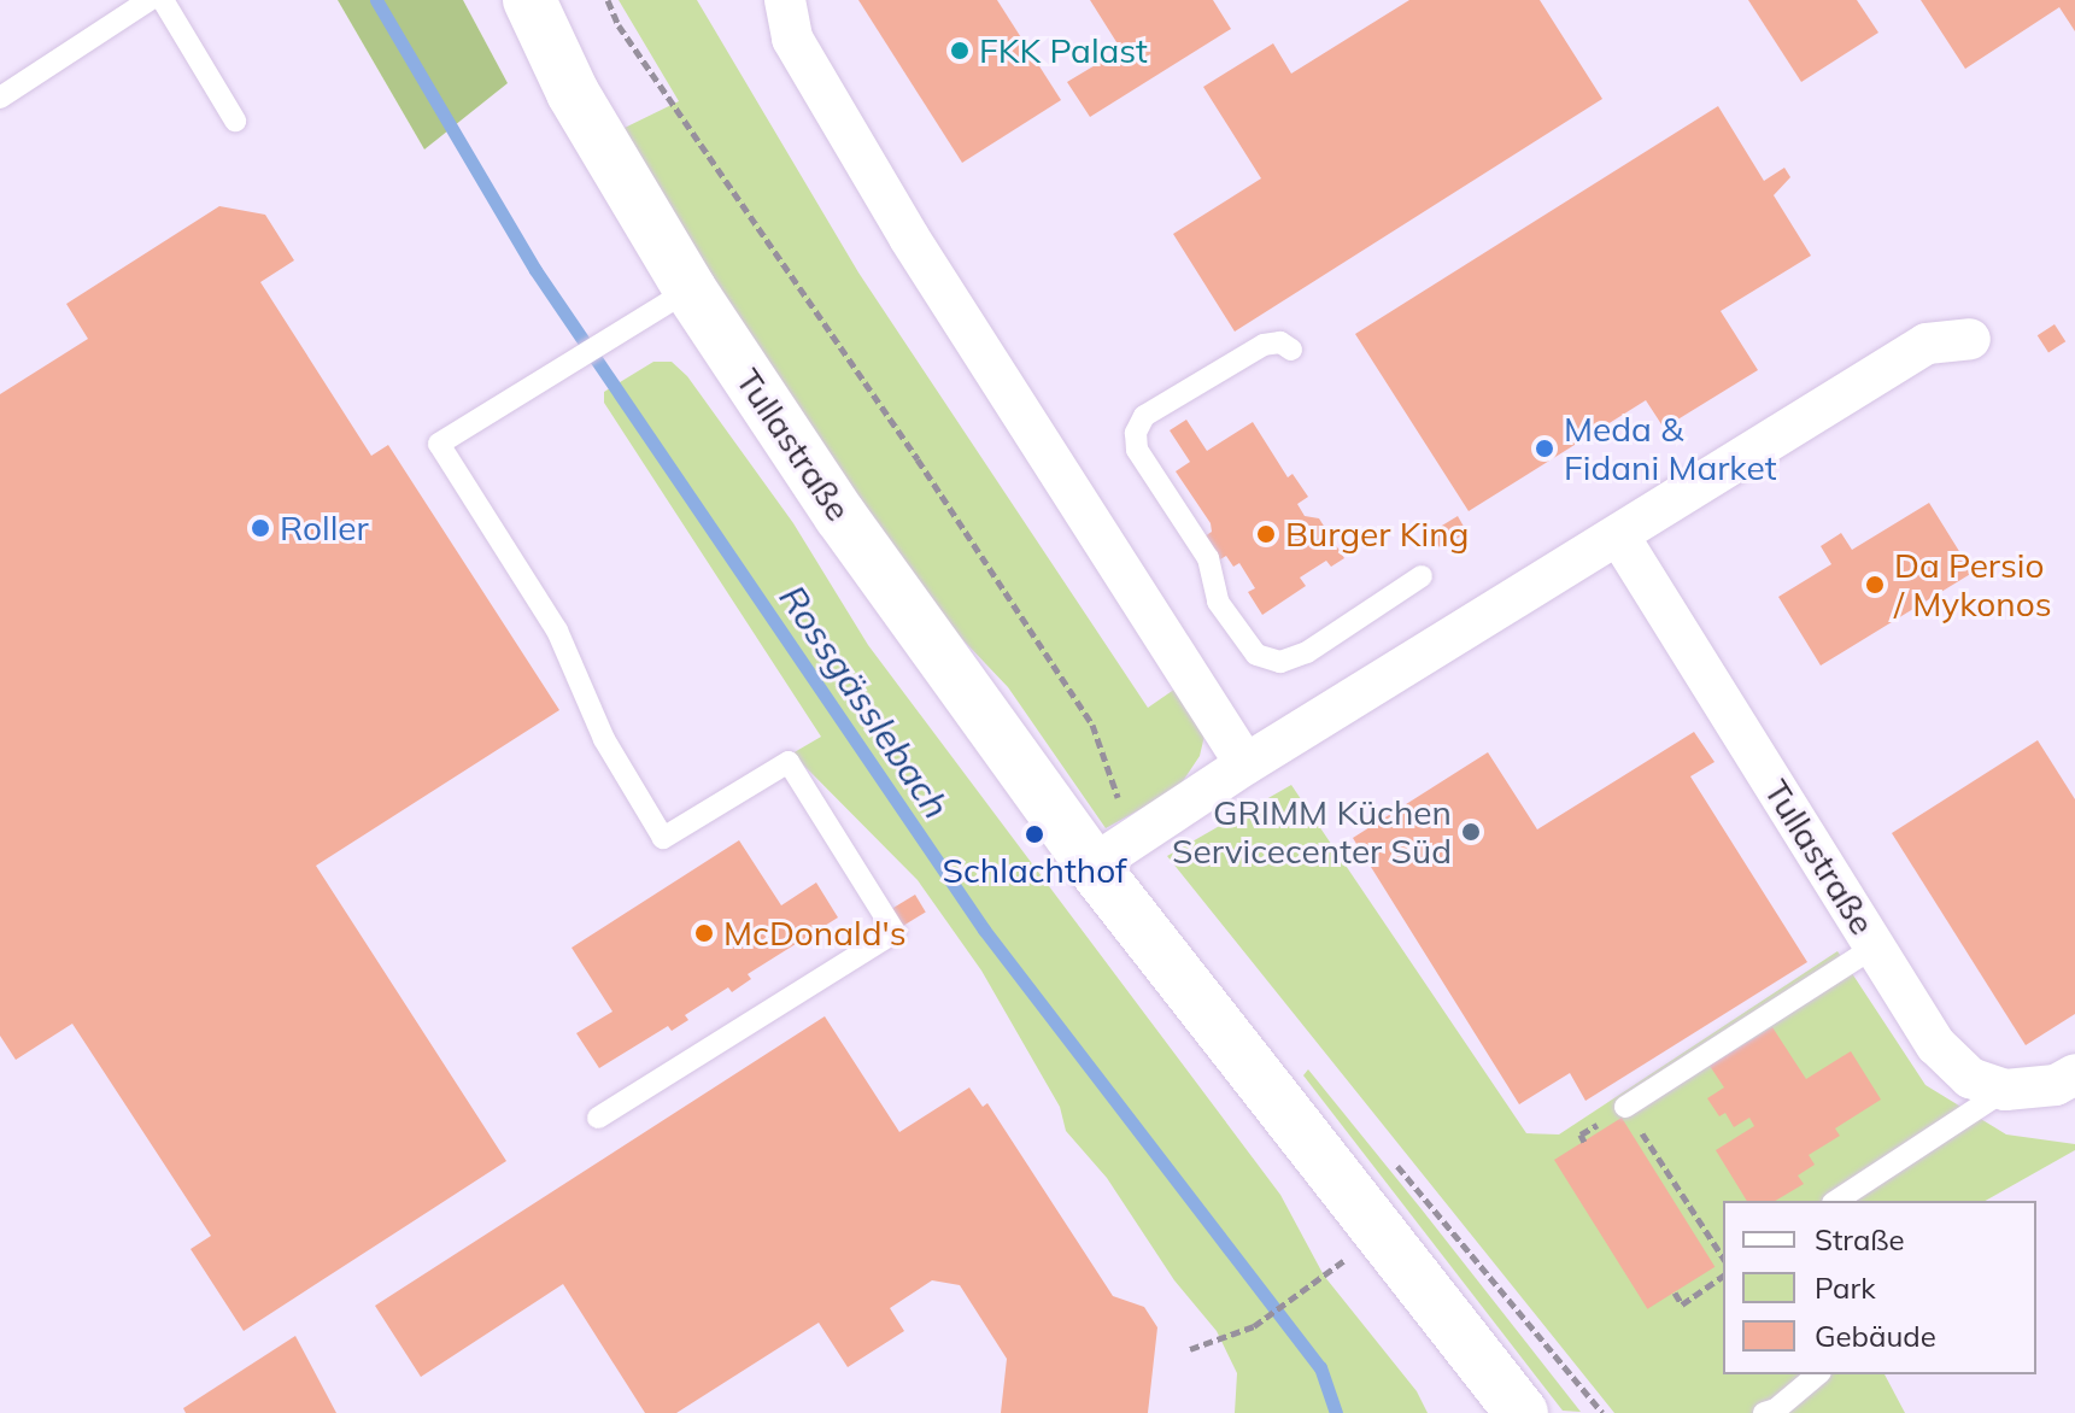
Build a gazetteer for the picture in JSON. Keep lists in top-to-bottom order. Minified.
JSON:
{"streets":{"street":["Tullastraße"]},"water":["Rossgässlebach"],"places":["FKK Palast","Meda & Fidani Market","Roller","Burger King","Da Persio / Mykonos","GRIMM Küchen Servicecenter Süd","Schlachthof","McDonald's"],"legend":["Straße","Park","Gebäude"]}
